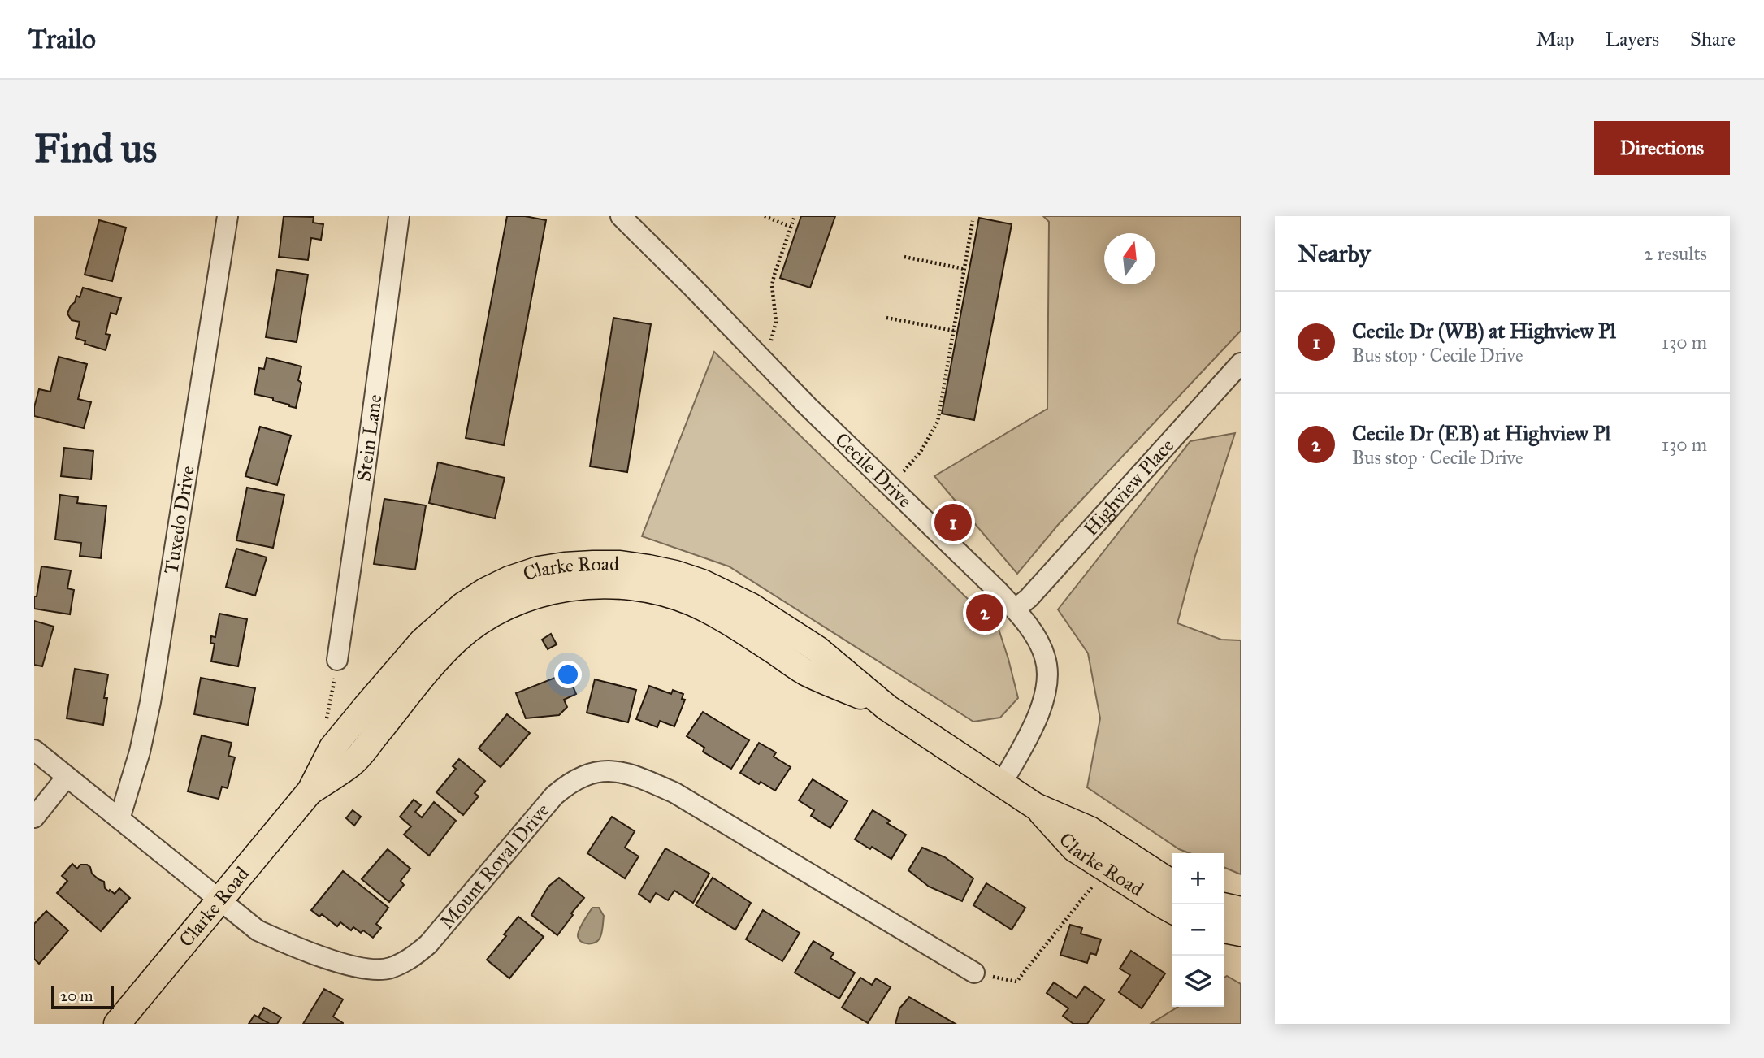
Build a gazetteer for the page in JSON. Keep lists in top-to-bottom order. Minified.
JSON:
{"streets":{"main road":["Clarke Road"],"street":["Stein Lane","Cecile Drive","Highview Place","Tuxedo Drive","Mount Royal Drive"]},"crossings":[["Cecile Drive","Highview Place"],["Cecile Drive","Clarke Road"],["Tuxedo Drive","Mount Royal Drive"],["Clarke Road","Mount Royal Drive"]],"scale_bar":"20 m","north":"top","page":{"header":"Trailo","nav":["Map","Layers","Share"],"buttons":"Directions","title":"Find us","heading":["Nearby","2 results"],"list":[{"mark":"1","name":"Cecile Dr (WB) at Highview Pl","note":"Bus stop · Cecile Drive","value":"130 m"},{"mark":"2","name":"Cecile Dr (EB) at Highview Pl","note":"Bus stop · Cecile Drive","value":"130 m"}],"pins":["1","2"],"map_buttons":["+","−"],"scale":"20 m"}}
